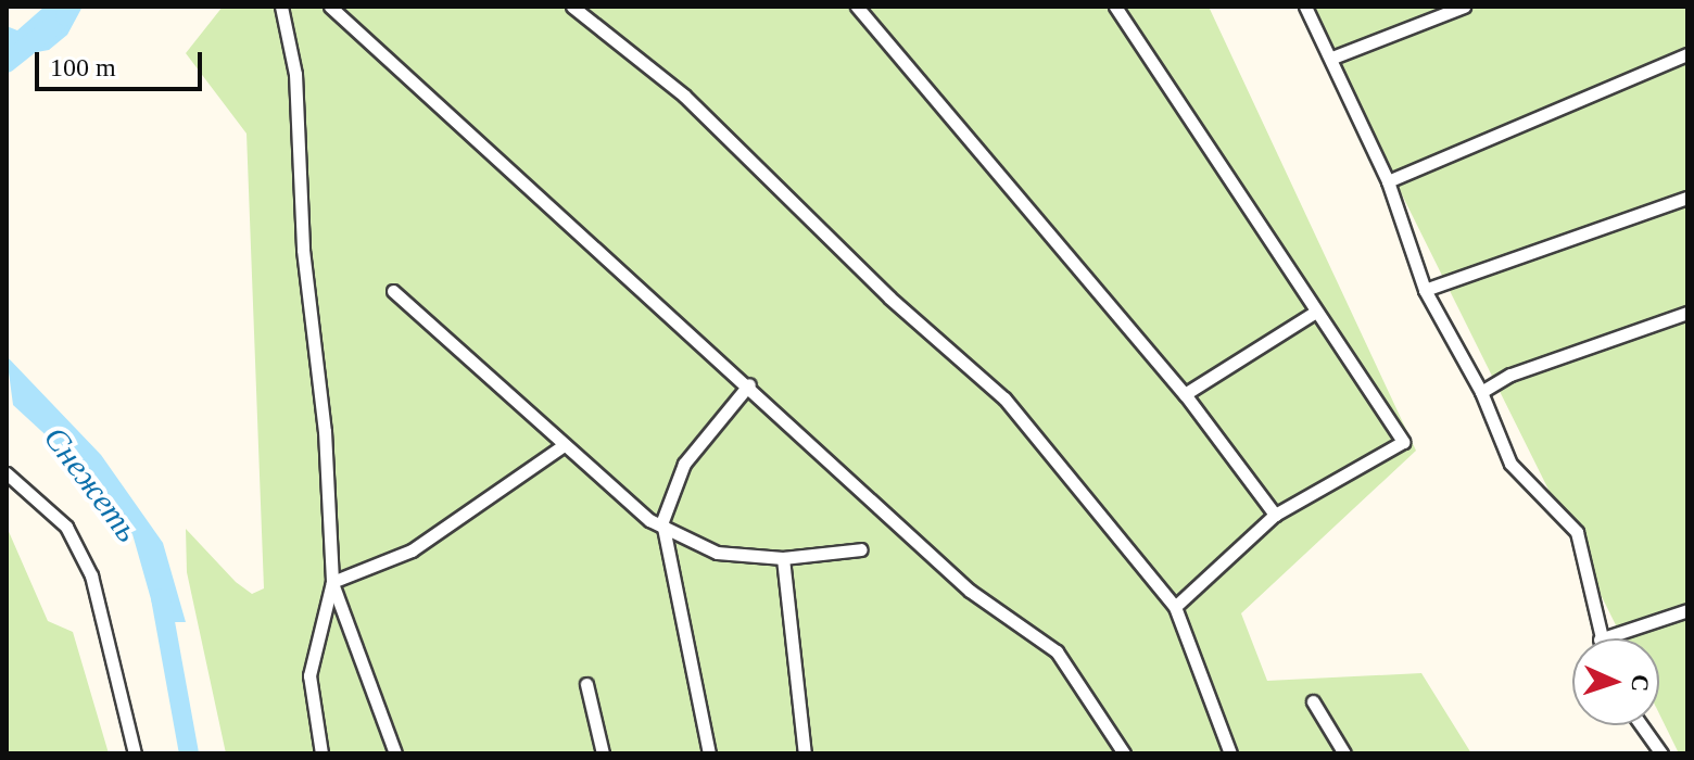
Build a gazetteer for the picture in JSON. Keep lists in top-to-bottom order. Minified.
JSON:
{"water":["Снежеть"],"scale_bar":"100 m","north":"right"}
